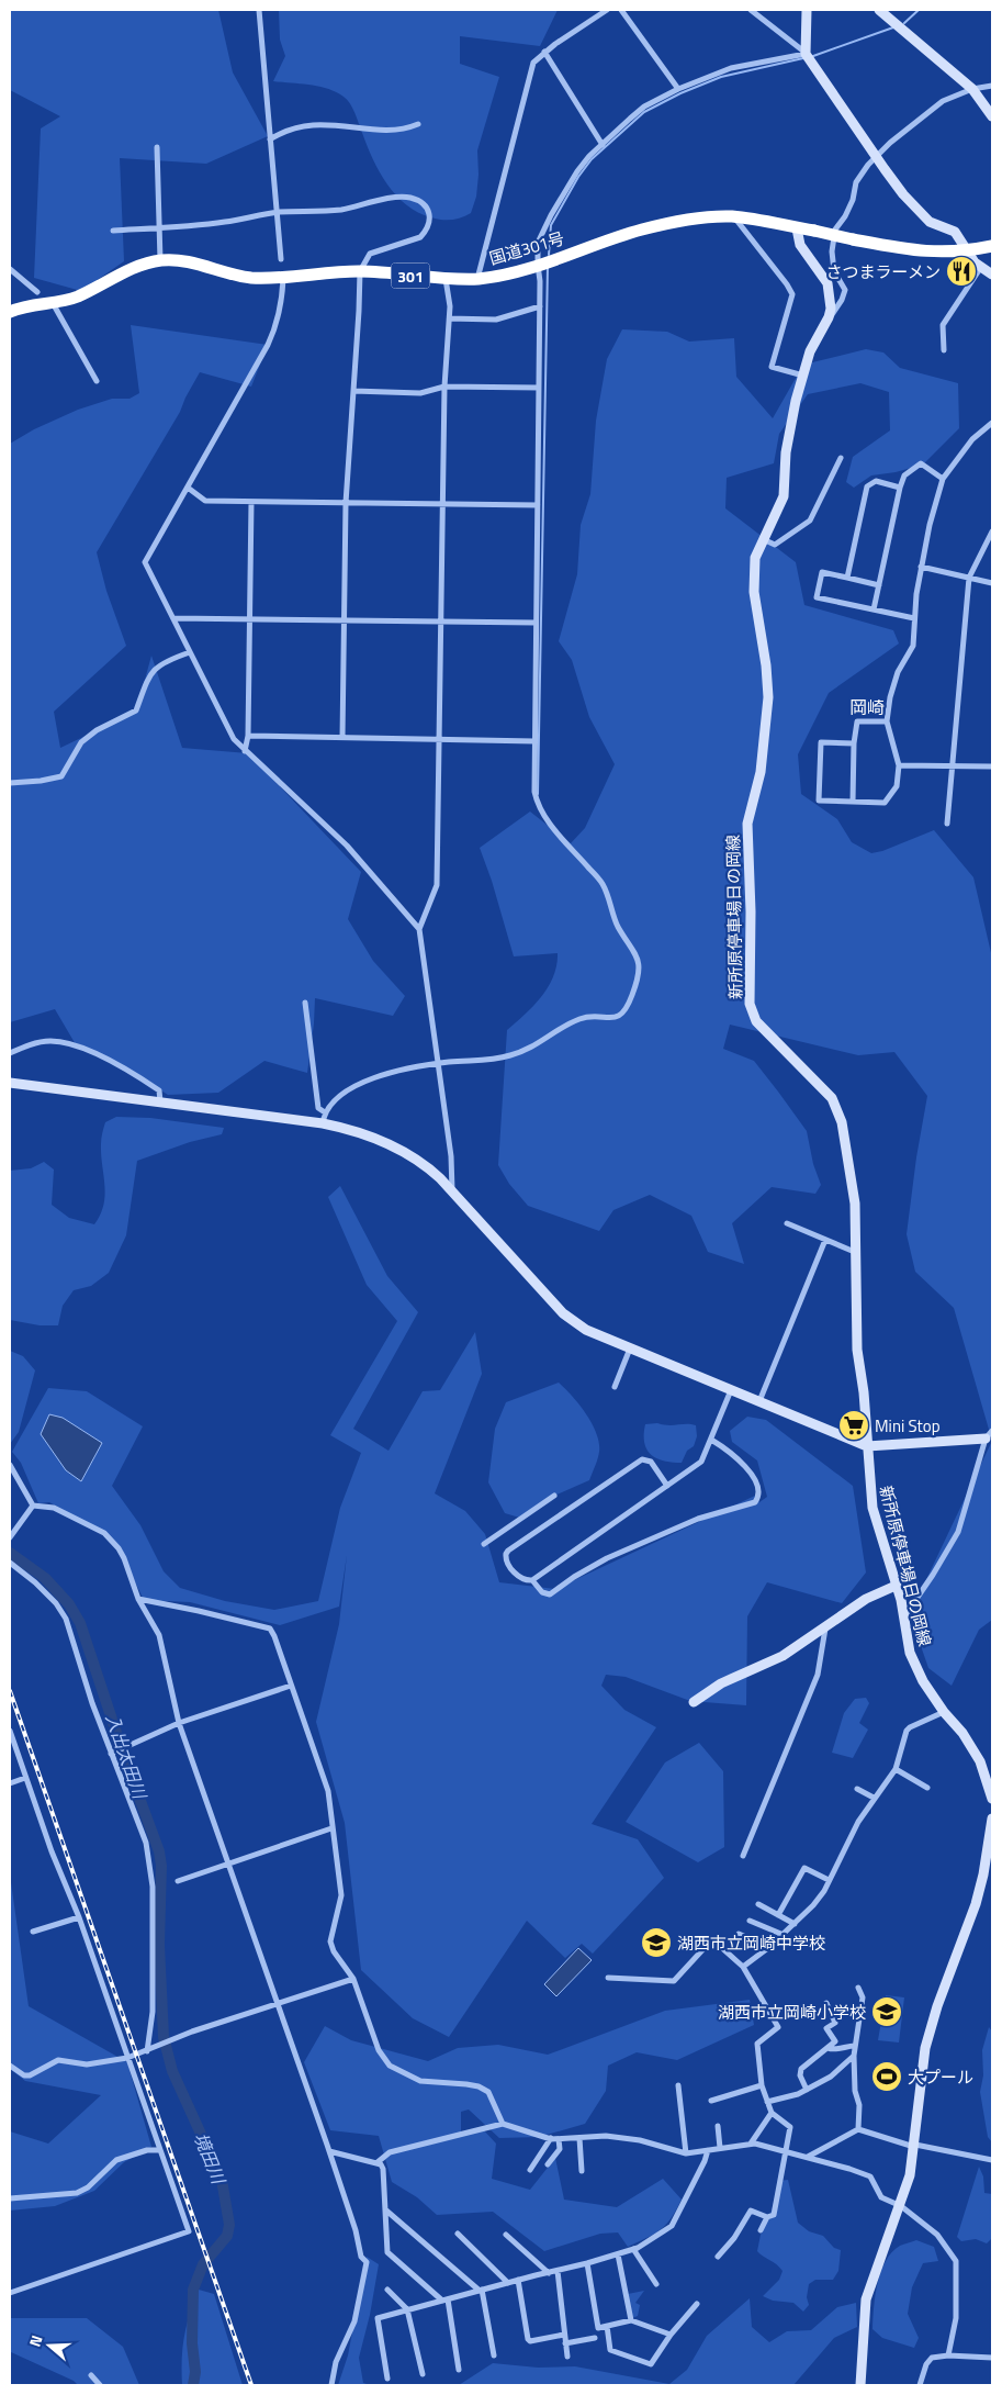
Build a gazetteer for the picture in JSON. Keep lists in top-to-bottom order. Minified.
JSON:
{"streets":{"highway":["国道301号","301"],"main road":["新所原停車場日の岡線"]},"crossings":[["国道301号","新所原停車場日の岡線"]],"districts":["岡崎"],"water":["入出太田川","境田川"],"places":{"restaurant":["さつまラーメン"],"supermarket":["Mini Stop"],"school or university":["湖西市立岡崎中学校","湖西市立岡崎小学校"],"sports":["大プール"]},"north":"left"}
